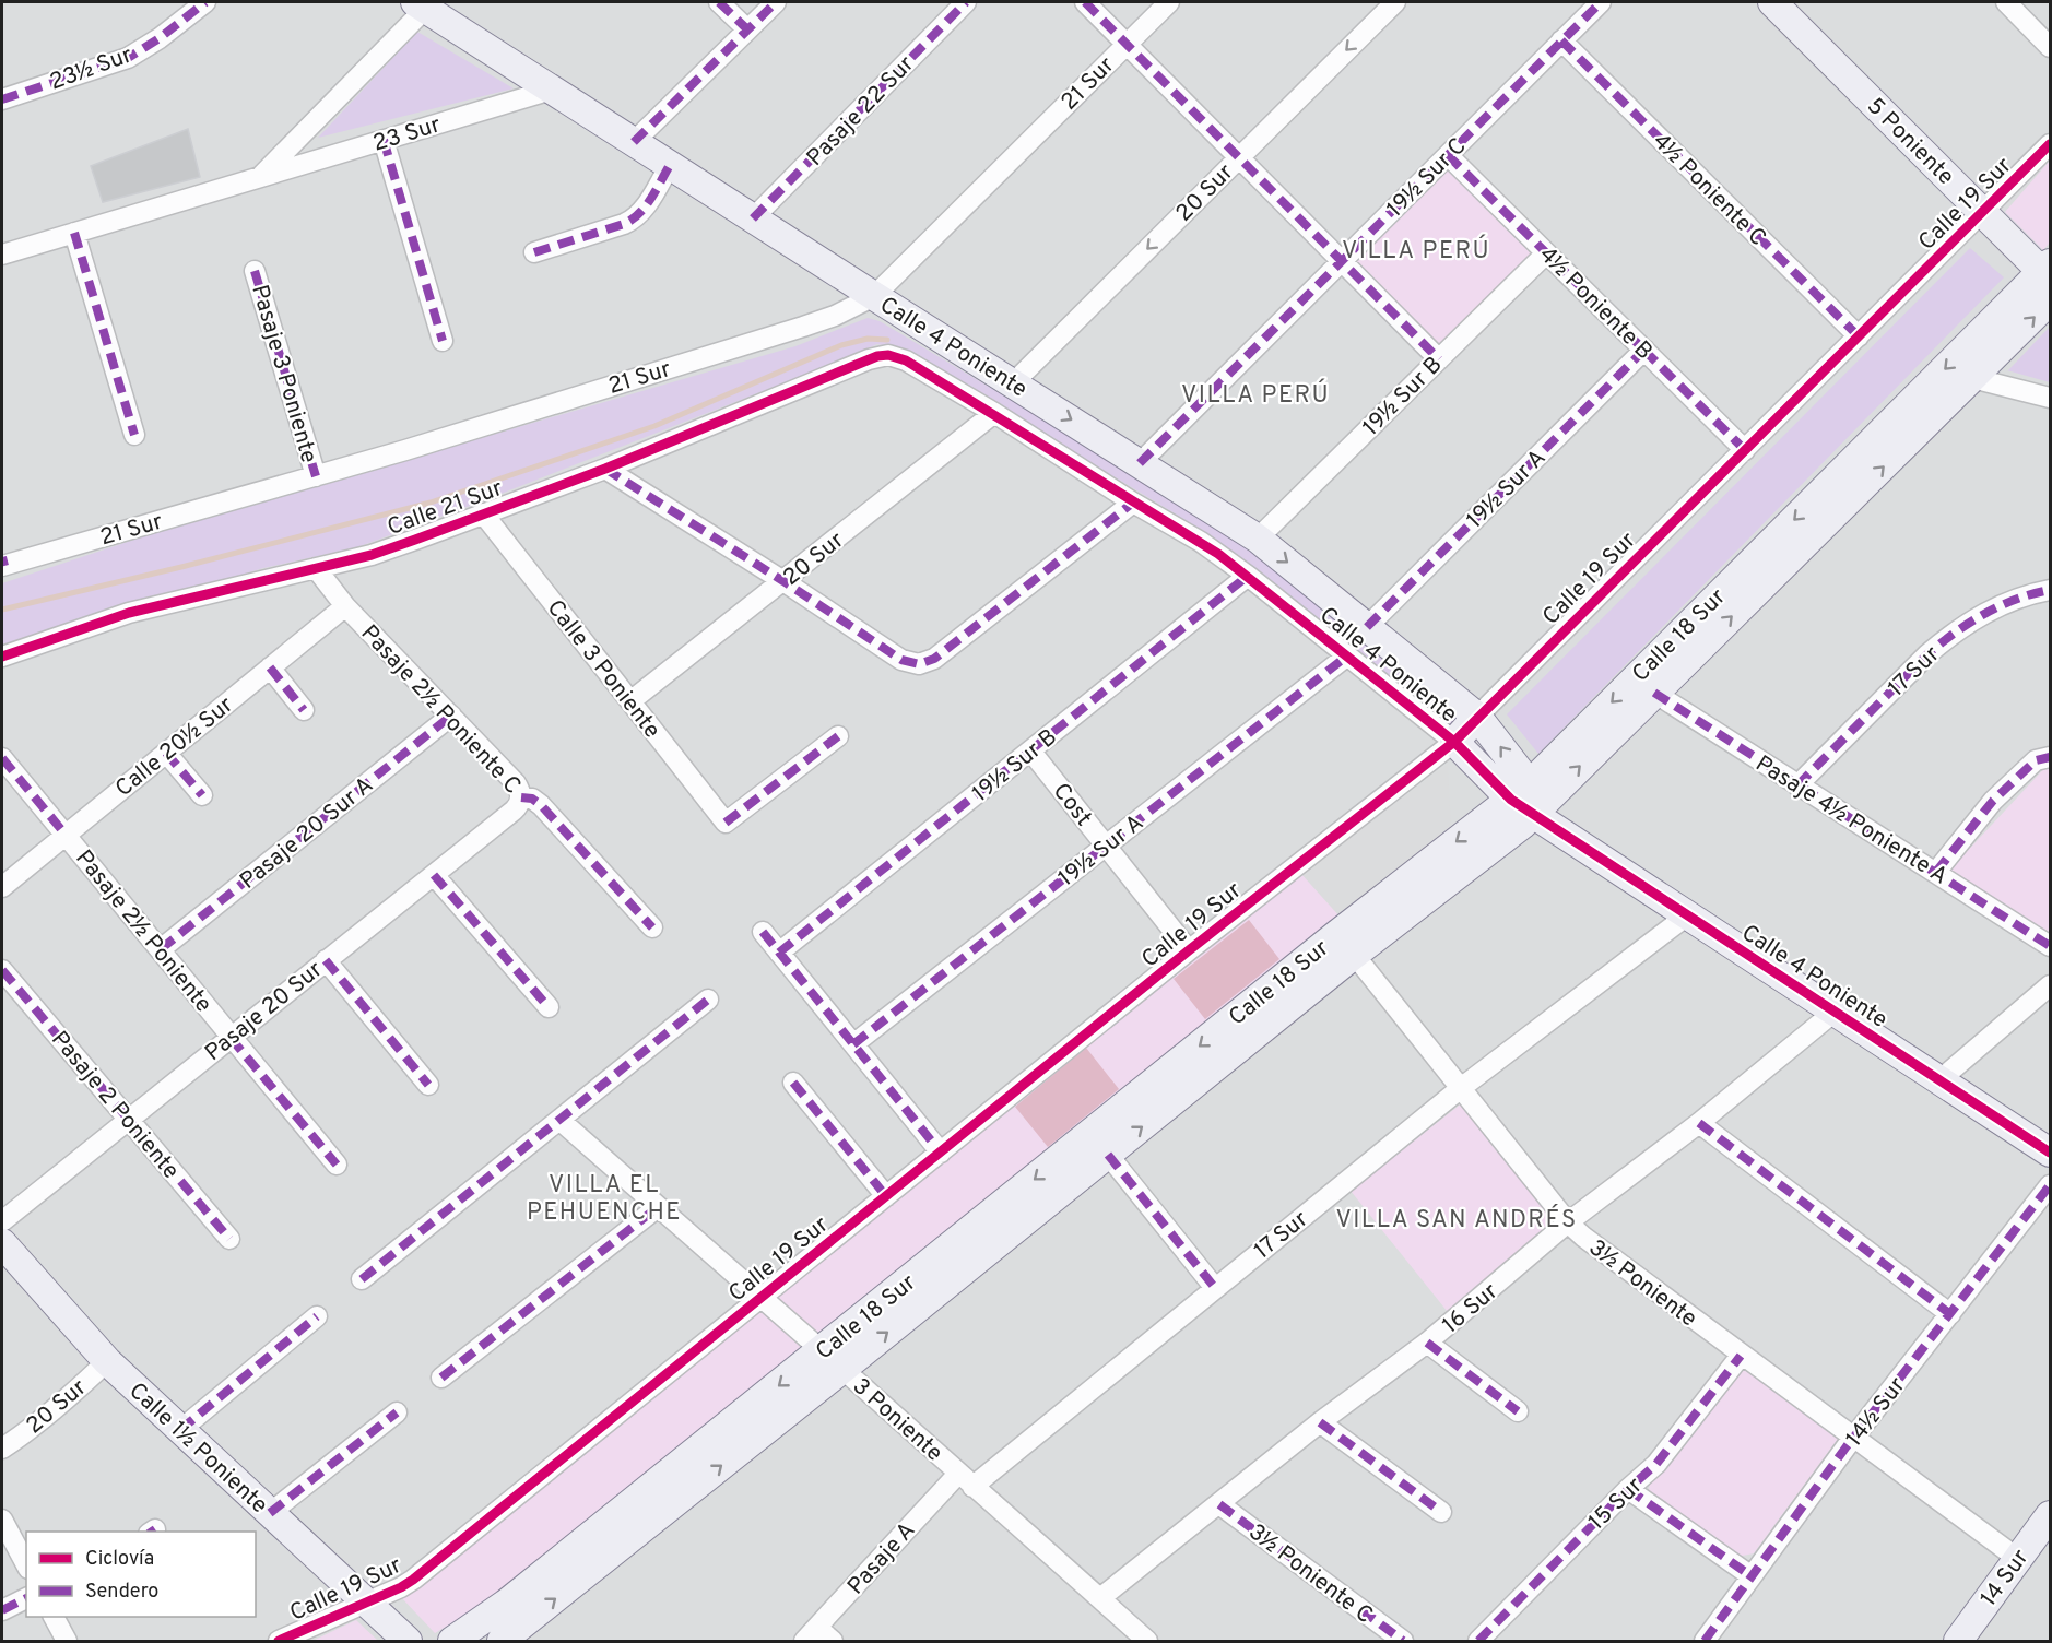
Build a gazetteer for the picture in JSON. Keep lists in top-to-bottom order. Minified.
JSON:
{"streets":{"main road":["5 Poniente","Calle 19 Sur","Calle 4 Poniente","Calle 18 Sur","Calle 1½ Poniente","14 Sur"],"street":["23½ Sur","21 Sur","Pasaje 22 Sur","23 Sur","19½ Sur C","4½ Poniente C","20 Sur","4½ Poniente B","Pasaje 3 Poniente","19½ Sur B","19½ Sur A","Calle 21 Sur","Calle 3 Poniente","17 Sur","Pasaje 2½ Poniente C","Calle 20½ Sur","Cost","Pasaje 4½ Poniente A","Pasaje 20 Sur A","Pasaje 2½ Poniente","Pasaje 20 Sur","Pasaje 2 Poniente","3½ Poniente","16 Sur","14½ Sur","3 Poniente","15 Sur","Pasaje A","3½ Poniente C"]},"crossings":[["21 Sur","Calle 4 Poniente"],["21 Sur","Pasaje 3 Poniente"],["Pasaje 22 Sur","Calle 4 Poniente"],["23 Sur","Calle 4 Poniente"],["5 Poniente","Calle 19 Sur"],["5 Poniente","Calle 18 Sur"],["19½ Sur C","4½ Poniente C"],["19½ Sur C","4½ Poniente B"],["19½ Sur C","Calle 4 Poniente"],["4½ Poniente C","Calle 19 Sur"],["20 Sur","Calle 4 Poniente"],["20 Sur","Calle 3 Poniente"],["20 Sur","Calle 1½ Poniente"],["Calle 19 Sur","4½ Poniente B"],["Calle 19 Sur","Calle 4 Poniente"],["Calle 19 Sur","Cost"],["Calle 19 Sur","3 Poniente"],["Calle 19 Sur","Calle 1½ Poniente"],["4½ Poniente B","19½ Sur B"],["4½ Poniente B","19½ Sur A"],["Calle 4 Poniente","19½ Sur B"],["Calle 4 Poniente","19½ Sur A"],["Calle 4 Poniente","Calle 21 Sur"],["Calle 4 Poniente","Calle 18 Sur"],["Calle 4 Poniente","17 Sur"],["Calle 4 Poniente","16 Sur"],["19½ Sur B","Cost"],["19½ Sur A","Cost"],["Calle 21 Sur","Calle 3 Poniente"],["Calle 21 Sur","Pasaje 2½ Poniente C"],["Calle 18 Sur","Pasaje 4½ Poniente A"],["Calle 18 Sur","3½ Poniente"],["Calle 18 Sur","3 Poniente"],["17 Sur","Pasaje 4½ Poniente A"],["17 Sur","3½ Poniente"],["17 Sur","3 Poniente"],["17 Sur","Pasaje A"],["Pasaje 2½ Poniente C","Calle 20½ Sur"],["Pasaje 2½ Poniente C","Pasaje 20 Sur A"],["Pasaje 2½ Poniente C","Pasaje 20 Sur"],["Calle 20½ Sur","Pasaje 2½ Poniente"],["Pasaje 20 Sur A","Pasaje 2½ Poniente"],["Pasaje 2½ Poniente","Pasaje 20 Sur"],["Pasaje 20 Sur","Pasaje 2 Poniente"],["3½ Poniente","16 Sur"],["3½ Poniente","14½ Sur"],["3½ Poniente","15 Sur"],["3½ Poniente","14 Sur"],["16 Sur","3 Poniente"],["16 Sur","3½ Poniente C"],["3 Poniente","Pasaje A"]],"one_way":["20 Sur"],"districts":["VILLA PERÚ","VILLA PERÚ","VILLA EL PEHUENCHE","VILLA SAN ANDRÉS"],"legend":["Ciclovía","Sendero"]}
